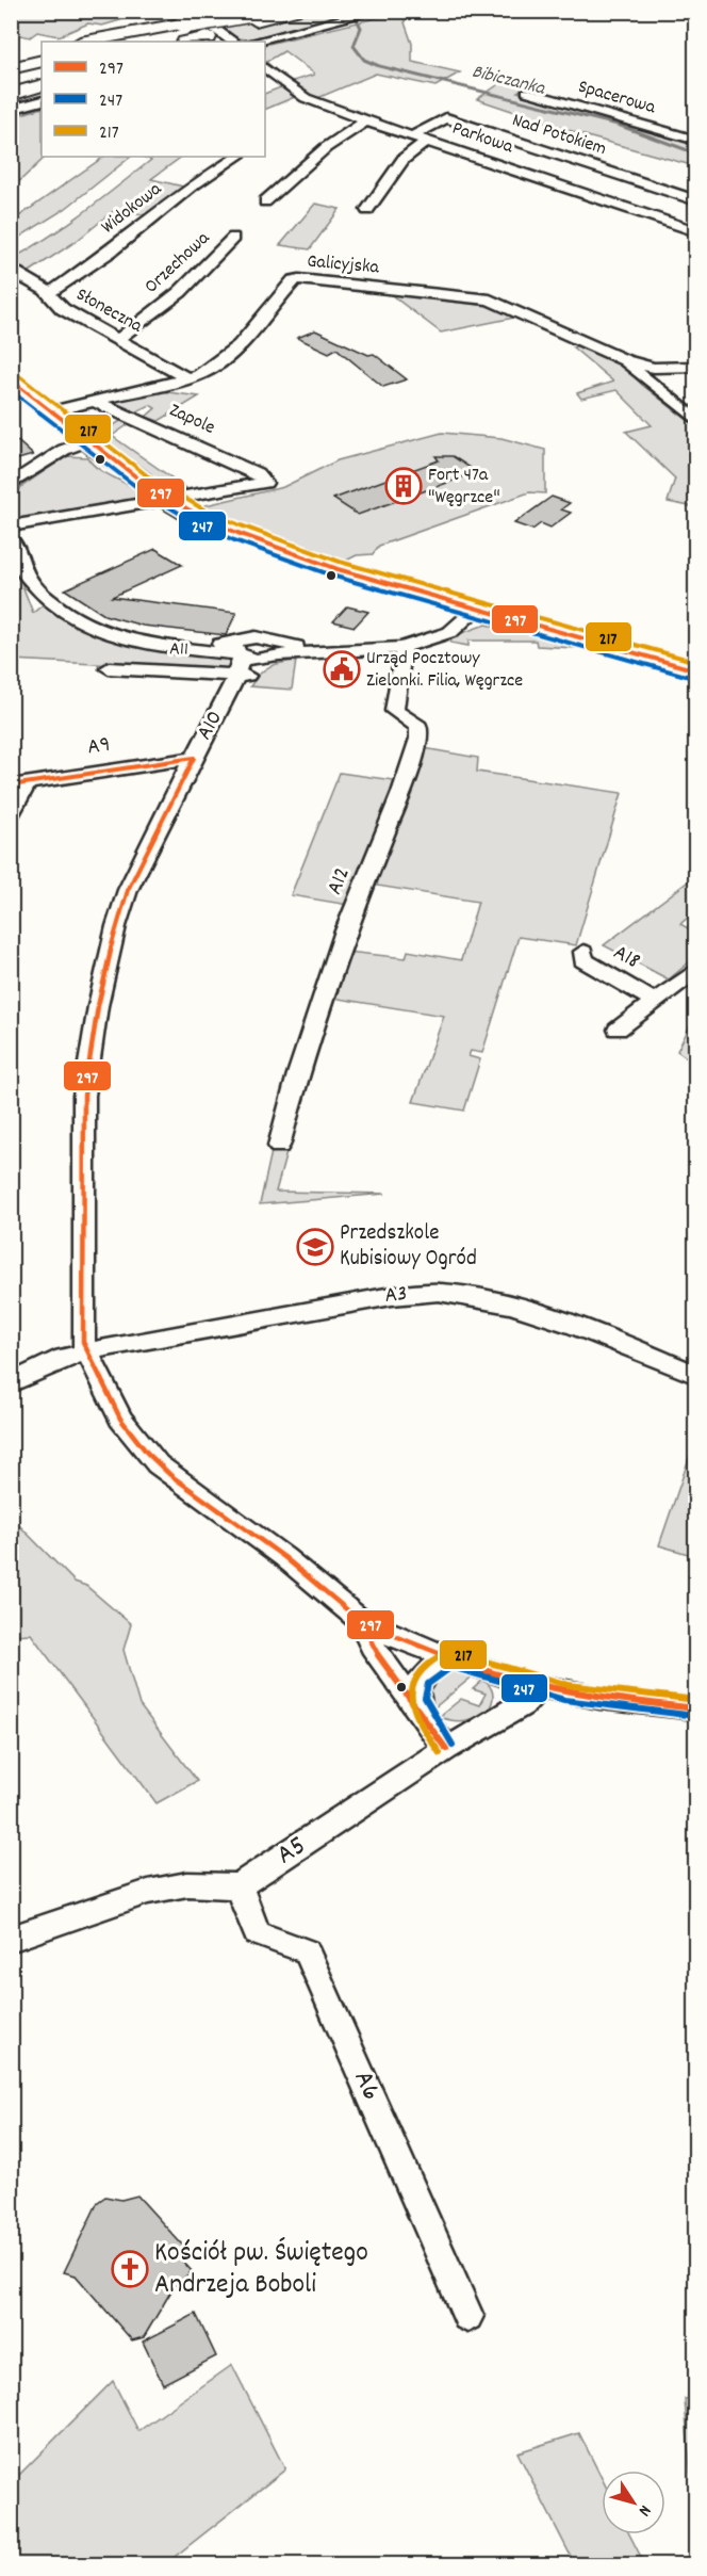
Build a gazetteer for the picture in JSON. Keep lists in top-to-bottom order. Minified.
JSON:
{"streets":{"street":["Spacerowa","Nad Potokiem","Parkowa","Widokowa","Orzechowa","Galicyjska","Słoneczna","Zapole","A11","A10","A9","A12","A18","A3","A5","A6"]},"crossings":[["Nad Potokiem","Parkowa"],["Widokowa","Słoneczna"],["Orzechowa","Słoneczna"],["Galicyjska","Słoneczna"],["Galicyjska","Zapole"],["A11","A10"],["A10","A9"],["A10","A3"],["A10","A5"],["A5","A6"]],"water":["Bibiczanka"],"places":{"building":["Fort 47a \"Węgrzce\""],"public building":["Urząd Pocztowy Zielonki. Filia, Węgrzce"],"school or university":["Przedszkole Kubisiowy Ogród"],"church":["Kościół pw. Świętego Andrzeja Boboli"]},"lines":["transit line 217","transit line 297","transit line 247"],"legend":["297","247","217"],"north":"bottom right"}
